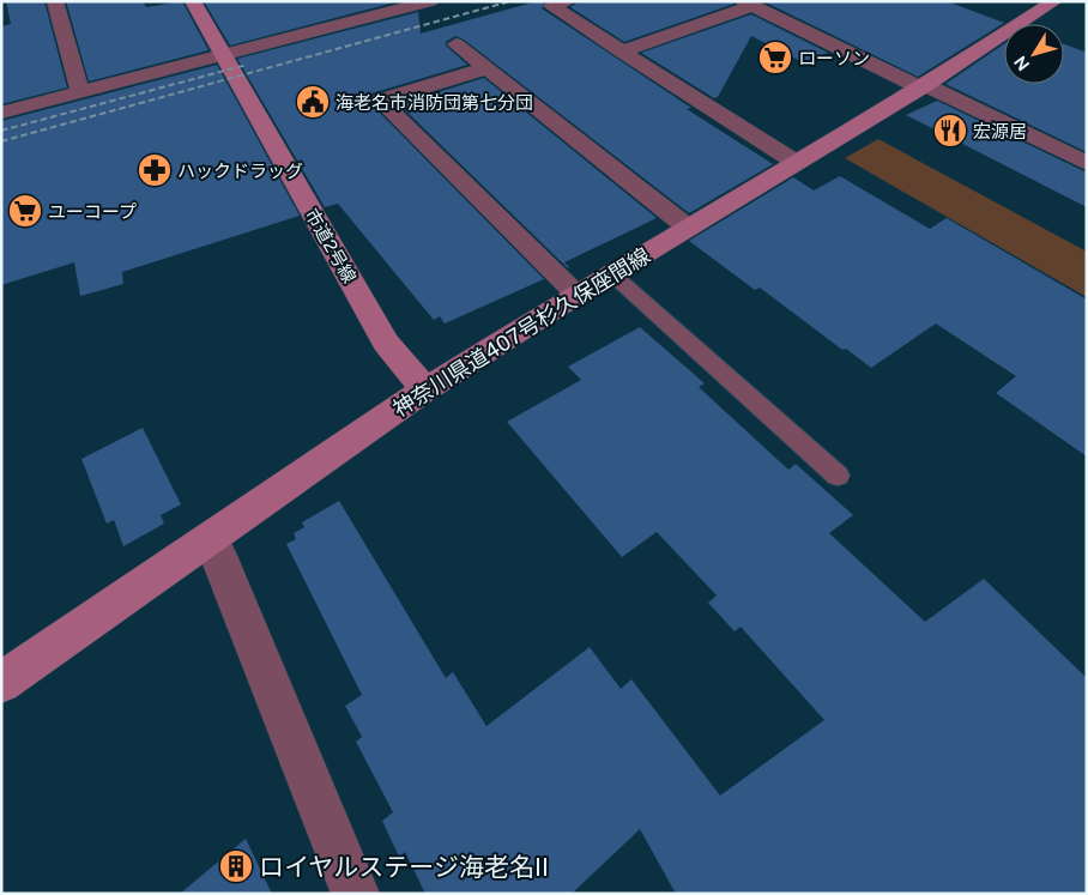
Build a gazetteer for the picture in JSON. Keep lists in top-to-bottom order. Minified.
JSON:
{"streets":{"main road":["市道2号線","神奈川県道407号杉久保座間線"]},"crossings":[["市道2号線","神奈川県道407号杉久保座間線"]],"places":{"supermarket":["ローソン","ユーコープ"],"public building":["海老名市消防団第七分団"],"restaurant":["宏源居"],"pharmacy":["ハックドラッグ"],"building":["ロイヤルステージ海老名II"]},"north":"bottom left"}
